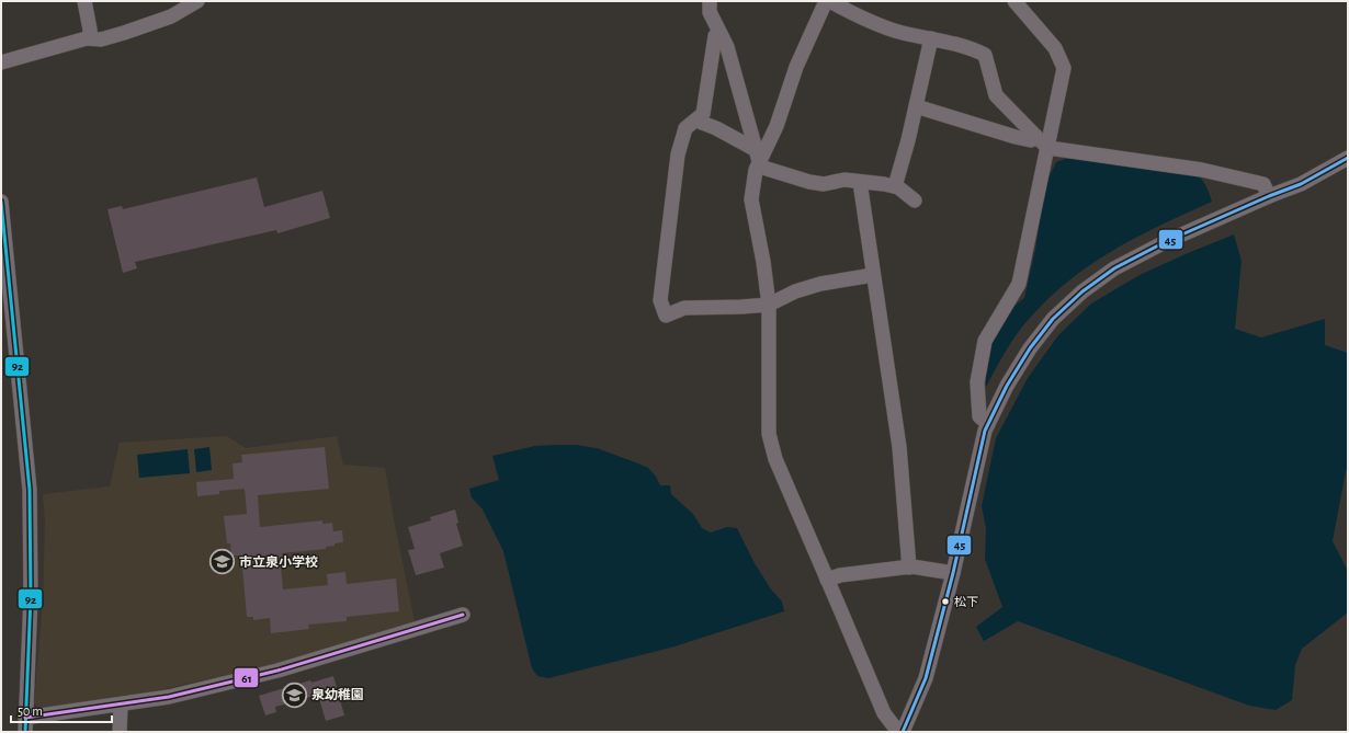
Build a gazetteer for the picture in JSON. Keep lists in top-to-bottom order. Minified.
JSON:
{"places":{"school or university":["市立泉小学校","泉幼稚園"],"other":["松下"]},"lines":["transit line 45","transit line 92","transit line 61"],"scale_bar":"50 m"}
